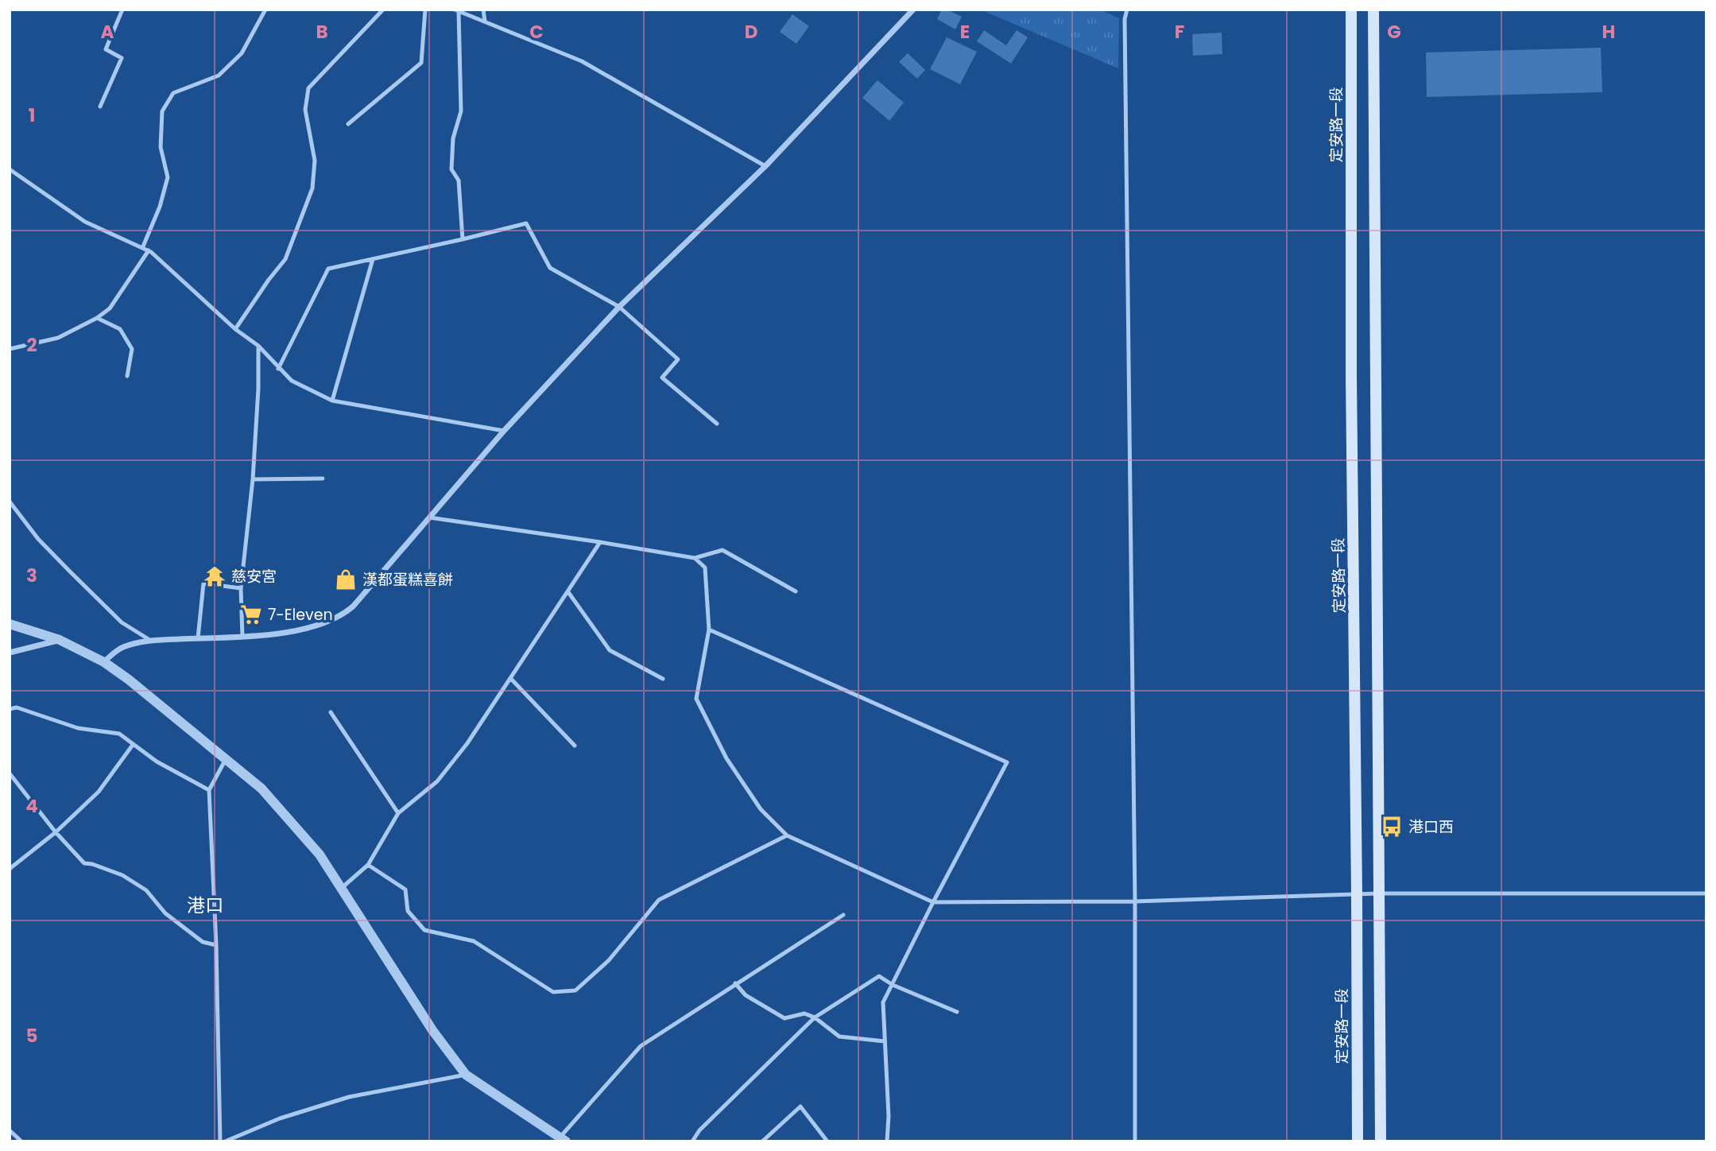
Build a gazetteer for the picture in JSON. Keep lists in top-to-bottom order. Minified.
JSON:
{"streets":{"main road":["定安路一段"]},"districts":["港口"],"places":{"temple":["慈安宮"],"shop":["漢都蛋糕喜餅"],"supermarket":["7-Eleven"],"bus stop":["港口西"]},"grid":{"columns":["A","B","C","D","E","F","G","H"],"rows":["1","2","3","4","5"]}}
